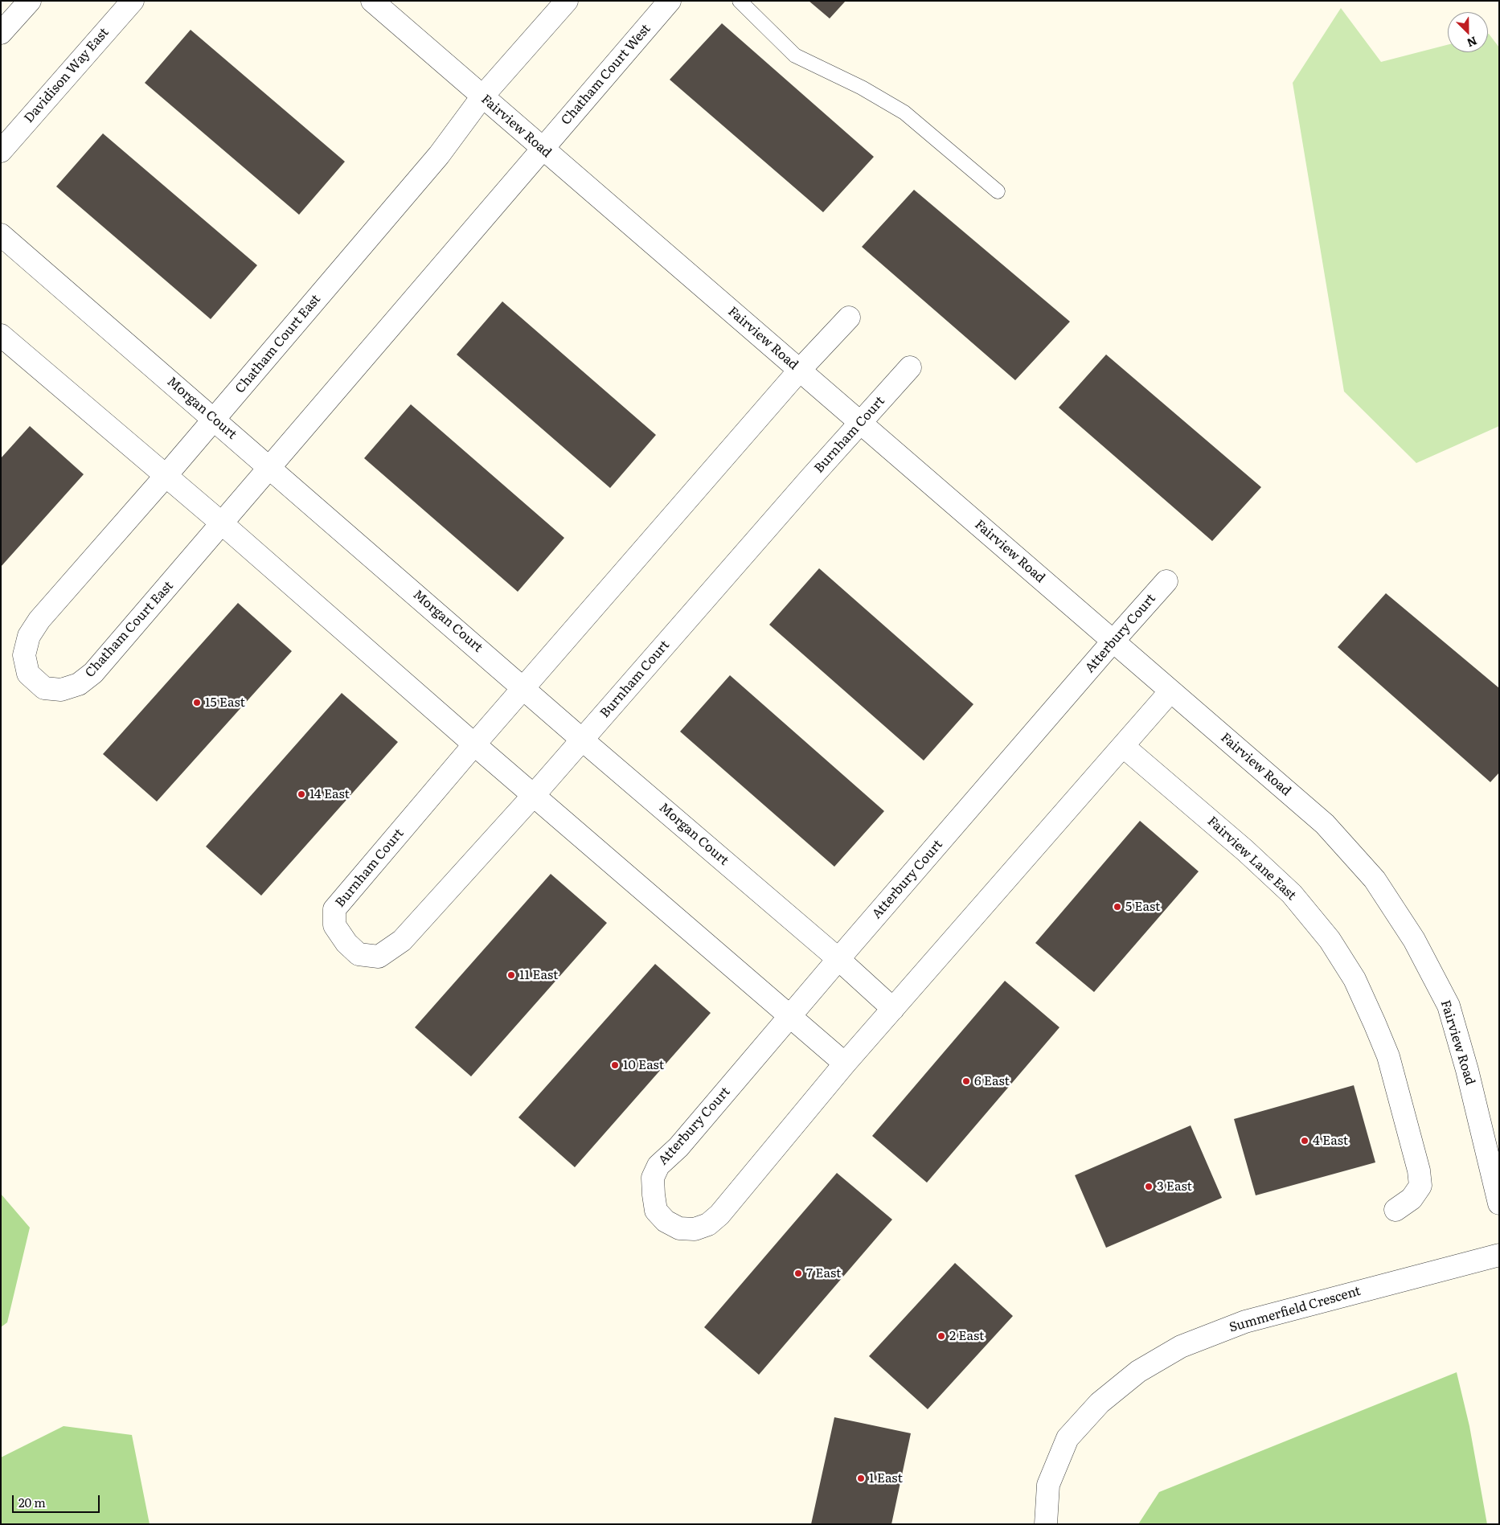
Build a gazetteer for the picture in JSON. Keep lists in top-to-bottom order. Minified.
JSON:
{"streets":{"street":["Chatham Court West","Davidison Way East","Fairview Road","Chatham Court East","Morgan Court","Burnham Court","Atterbury Court","Fairview Lane East","Summerfield Crescent"]},"crossings":[["Chatham Court West","Fairview Road"],["Chatham Court West","Chatham Court East"],["Fairview Road","Chatham Court East"],["Fairview Road","Burnham Court"],["Fairview Road","Atterbury Court"],["Chatham Court East","Morgan Court"],["Morgan Court","Burnham Court"],["Morgan Court","Atterbury Court"],["Atterbury Court","Fairview Lane East"]],"places":["15 East","14 East","5 East","11 East","10 East","6 East","4 East","3 East","7 East","2 East","1 East"],"scale_bar":"20 m","north":"bottom right"}
